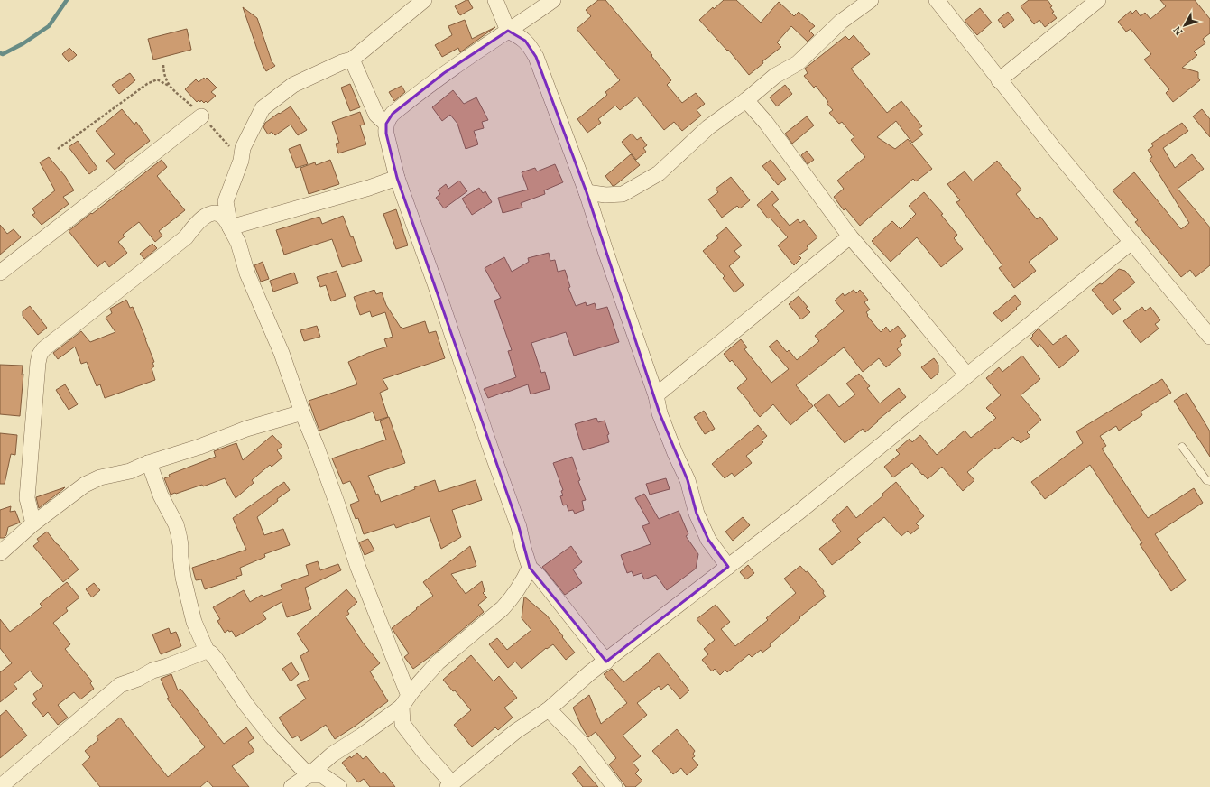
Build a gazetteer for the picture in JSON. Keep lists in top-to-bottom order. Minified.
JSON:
{"north":"bottom left"}
